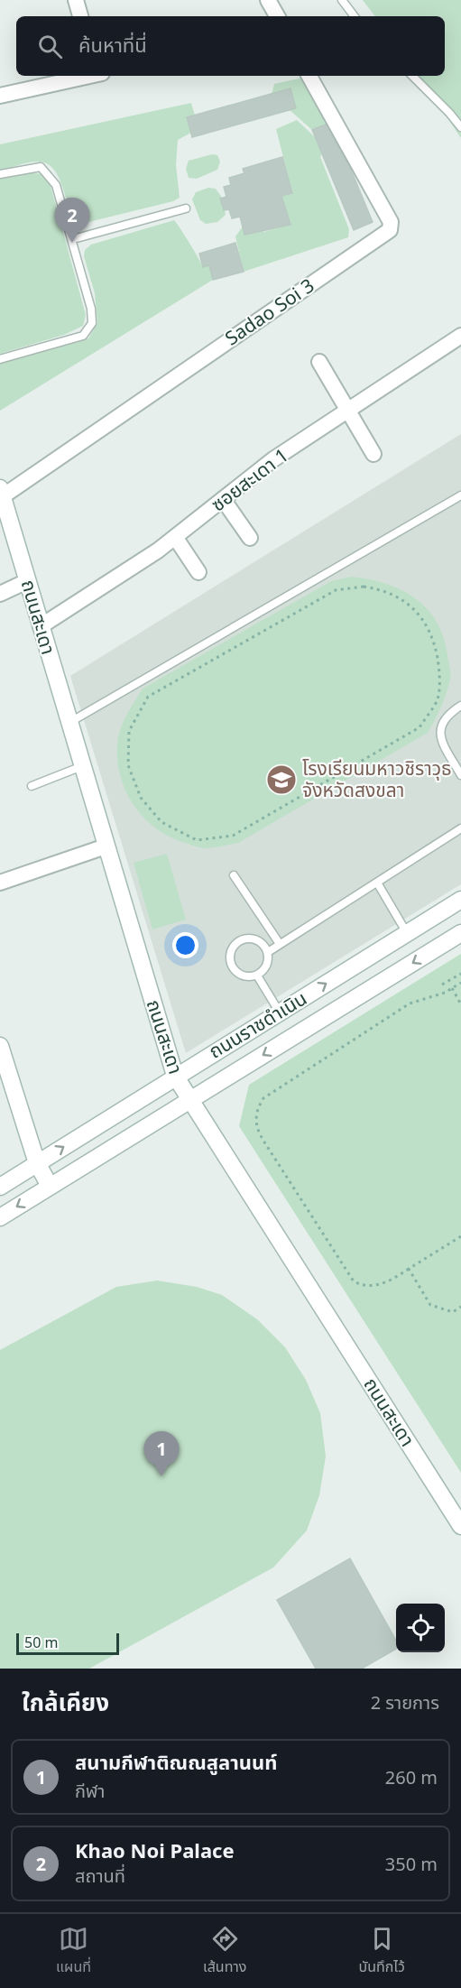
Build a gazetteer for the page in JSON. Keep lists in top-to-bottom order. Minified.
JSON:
{"streets":{"street":["Sadao Soi 3","ซอยสะเดา 1","ถนนสะเดา","ถนนราชดำเนิน"]},"crossings":[["Sadao Soi 3","ถนนสะเดา"],["ซอยสะเดา 1","ถนนสะเดา"],["ถนนสะเดา","ถนนราชดำเนิน"]],"places":{"school or university":["โรงเรียนมหาวชิราวุธ จังหวัดสงขลา"]},"scale_bar":"50 m","page":{"search":"ค้นหาที่นี่","pins":["2","1"],"scale":"50 m","heading":["ใกล้เคียง","2 รายการ"],"list":[{"mark":"1","name":"สนามกีฬาติณณสูลานนท์","note":"กีฬา","value":"260 m"},{"mark":"2","name":"Khao Noi Palace","note":"สถานที่","value":"350 m"}],"nav":["แผนที่","เส้นทาง","บันทึกไว้"]}}
